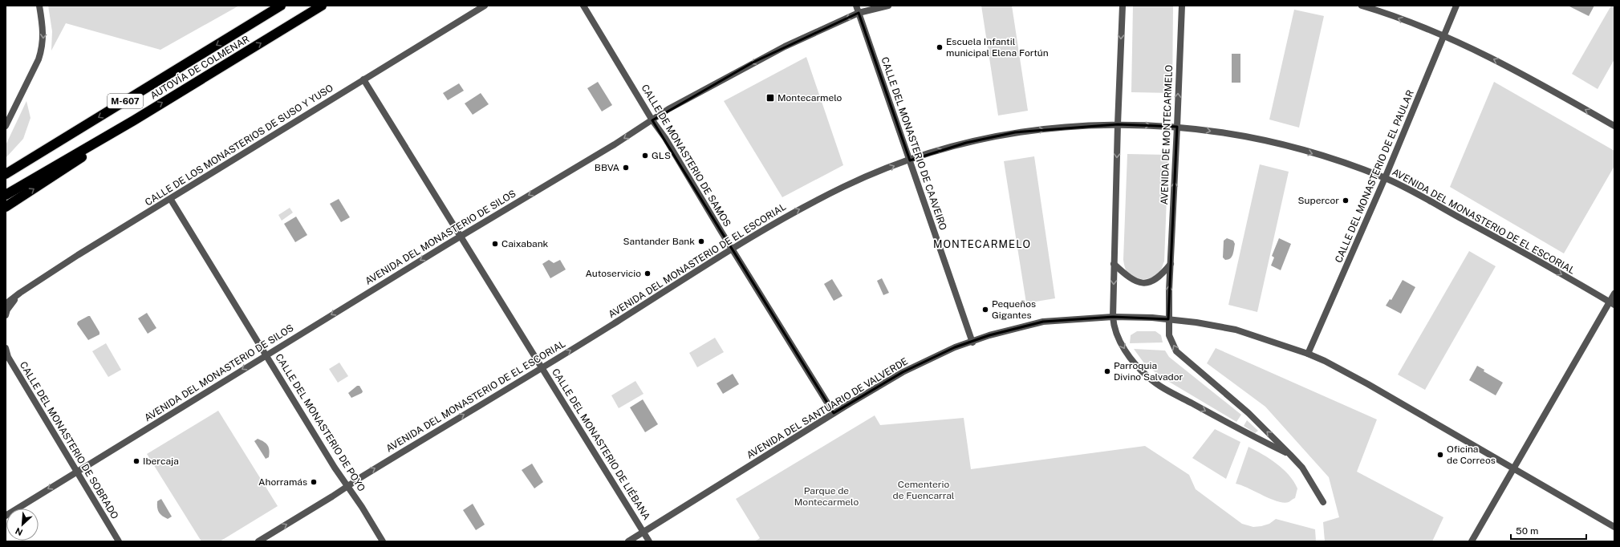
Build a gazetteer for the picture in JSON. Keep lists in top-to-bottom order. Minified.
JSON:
{"streets":{"highway":["AUTOVÍA DE COLMENAR","M-607"],"street":["AVENIDA DE MONTECARMELO","CALLE DEL MONASTERIO DE CAAVEIRO","CALLE DE LOS MONASTERIOS DE SUSO Y YUSO","CALLE DE MONASTERIO DE SAMOS","CALLE DEL MONASTERIO DE EL PAULAR","AVENIDA DEL MONASTERIO DE EL ESCORIAL","AVENIDA DEL MONASTERIO DE SILOS","AVENIDA DEL SANTUARIO DE VALVERDE","CALLE DEL MONASTERIO DE POYO","CALLE DEL MONASTERIO DE SOBRADO","CALLE DEL MONASTERIO DE LIÉBANA"]},"crossings":[["AVENIDA DE MONTECARMELO","AVENIDA DEL MONASTERIO DE EL ESCORIAL"],["AVENIDA DE MONTECARMELO","AVENIDA DEL SANTUARIO DE VALVERDE"],["CALLE DEL MONASTERIO DE CAAVEIRO","AVENIDA DEL MONASTERIO DE EL ESCORIAL"],["CALLE DEL MONASTERIO DE CAAVEIRO","AVENIDA DEL MONASTERIO DE SILOS"],["CALLE DEL MONASTERIO DE CAAVEIRO","AVENIDA DEL SANTUARIO DE VALVERDE"],["CALLE DE LOS MONASTERIOS DE SUSO Y YUSO","CALLE DEL MONASTERIO DE POYO"],["CALLE DE LOS MONASTERIOS DE SUSO Y YUSO","CALLE DEL MONASTERIO DE LIÉBANA"],["CALLE DE MONASTERIO DE SAMOS","AVENIDA DEL MONASTERIO DE EL ESCORIAL"],["CALLE DE MONASTERIO DE SAMOS","AVENIDA DEL MONASTERIO DE SILOS"],["CALLE DE MONASTERIO DE SAMOS","AVENIDA DEL SANTUARIO DE VALVERDE"],["CALLE DEL MONASTERIO DE EL PAULAR","AVENIDA DEL MONASTERIO DE EL ESCORIAL"],["CALLE DEL MONASTERIO DE EL PAULAR","AVENIDA DEL SANTUARIO DE VALVERDE"],["AVENIDA DEL MONASTERIO DE EL ESCORIAL","CALLE DEL MONASTERIO DE POYO"],["AVENIDA DEL MONASTERIO DE EL ESCORIAL","CALLE DEL MONASTERIO DE LIÉBANA"],["AVENIDA DEL MONASTERIO DE SILOS","CALLE DEL MONASTERIO DE POYO"],["AVENIDA DEL MONASTERIO DE SILOS","CALLE DEL MONASTERIO DE SOBRADO"],["AVENIDA DEL MONASTERIO DE SILOS","CALLE DEL MONASTERIO DE LIÉBANA"],["AVENIDA DEL SANTUARIO DE VALVERDE","CALLE DEL MONASTERIO DE LIÉBANA"]],"one_way":["AVENIDA DE MONTECARMELO","AVENIDA DEL MONASTERIO DE EL ESCORIAL","AVENIDA DEL MONASTERIO DE SILOS"],"districts":["MONTECARMELO"],"parks":["Cementerio de Fuencarral","Parque de Montecarmelo"],"places":{"other":["Escuela Infantil municipal Elena Fortún","GLS","BBVA","Supercor","Santander Bank","Caixabank","Autoservicio","Pequeños Gigantes","Parroquia Divino Salvador","Oficina de Correos","Ibercaja","Ahorramás"],"transit":["Montecarmelo"]},"scale_bar":"50 m","north":"bottom left"}
